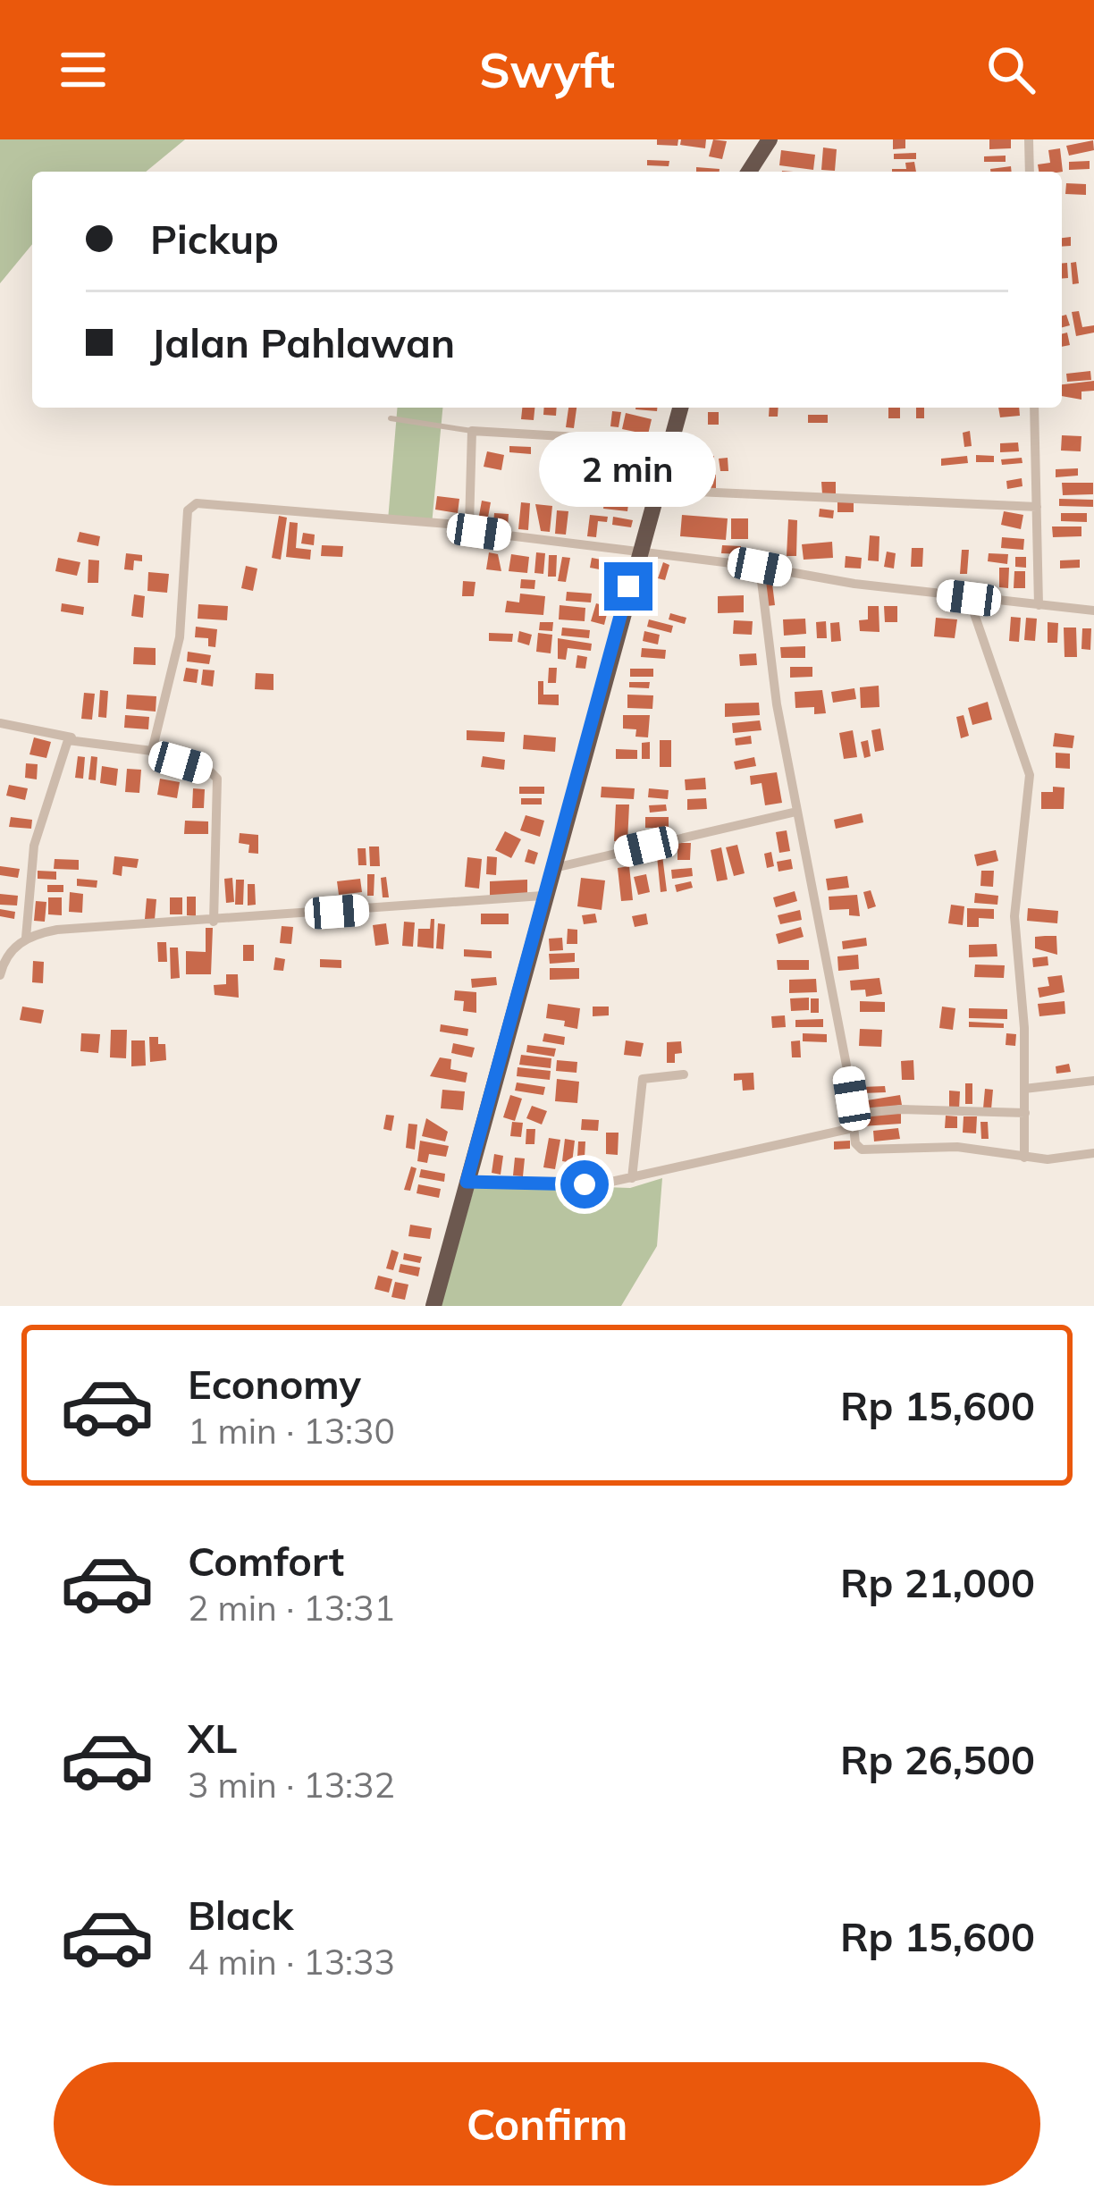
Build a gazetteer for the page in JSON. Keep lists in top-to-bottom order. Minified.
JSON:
{"page":{"header":"Swyft","banner":["Pickup","Jalan Pahlawan"],"bubble":"2 min","list":[{"name":"Economy","note":"1 min · 13:30","value":"Rp 15,600"},{"name":"Comfort","note":"2 min · 13:31","value":"Rp 21,000"},{"name":"XL","note":"3 min · 13:32","value":"Rp 26,500"},{"name":"Black","note":"4 min · 13:33","value":"Rp 15,600"}],"buttons":"Confirm"}}
